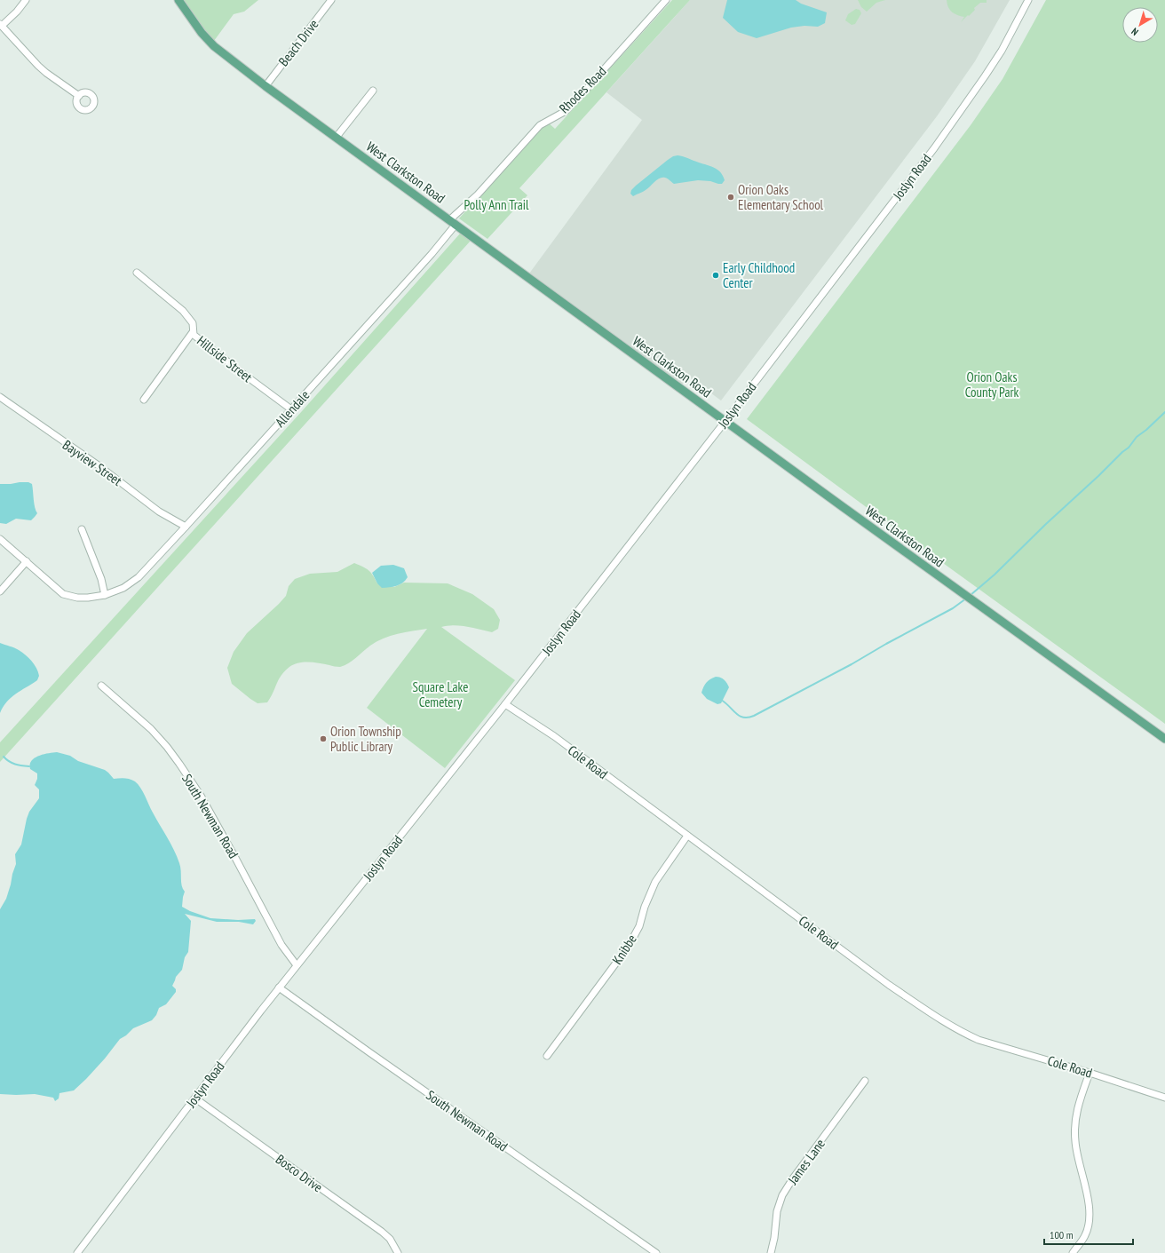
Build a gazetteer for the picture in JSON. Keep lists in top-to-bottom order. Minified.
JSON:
{"streets":{"main road":["West Clarkston Road"],"street":["Beach Drive","Rhodes Road","Joslyn Road","Hillside Street","Allendale","Bayview Street","Cole Road","South Newman Road","Knibbe","James Lane","Bosco Drive"]},"crossings":[["Beach Drive","West Clarkston Road"],["Rhodes Road","West Clarkston Road"],["Rhodes Road","Allendale"],["West Clarkston Road","Joslyn Road"],["West Clarkston Road","Allendale"],["Joslyn Road","Cole Road"],["Joslyn Road","South Newman Road"],["Joslyn Road","Bosco Drive"],["Hillside Street","Allendale"],["Allendale","Bayview Street"],["Cole Road","Knibbe"]],"parks":["Polly Ann Trail","Orion Oaks County Park","Square Lake Cemetery"],"places":["Orion Oaks Elementary School","Early Childhood Center","Orion Township Public Library"],"scale_bar":"100 m","north":"bottom left"}
